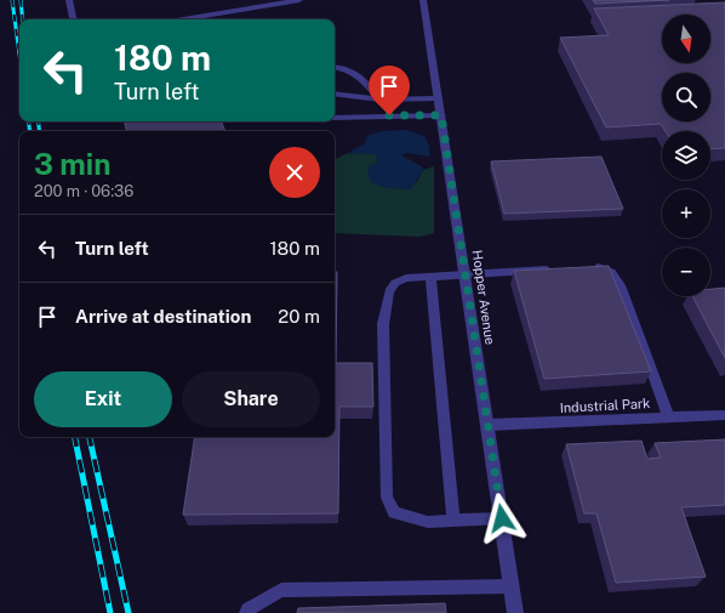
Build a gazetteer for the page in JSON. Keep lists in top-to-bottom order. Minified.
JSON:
{"streets":{"street":["Hopper Avenue"],"lane":["Industrial Park"]},"crossings":[["Hopper Avenue","Industrial Park"]],"north":"bottom","page":{"map_buttons":["+","−"],"turn":["180 m","Turn left"],"heading":["3 min","200 m · 06:36"],"list":[{"name":"Turn left","value":"180 m"},{"name":"Arrive at destination","value":"20 m"}],"buttons":["Exit","Share"]}}
